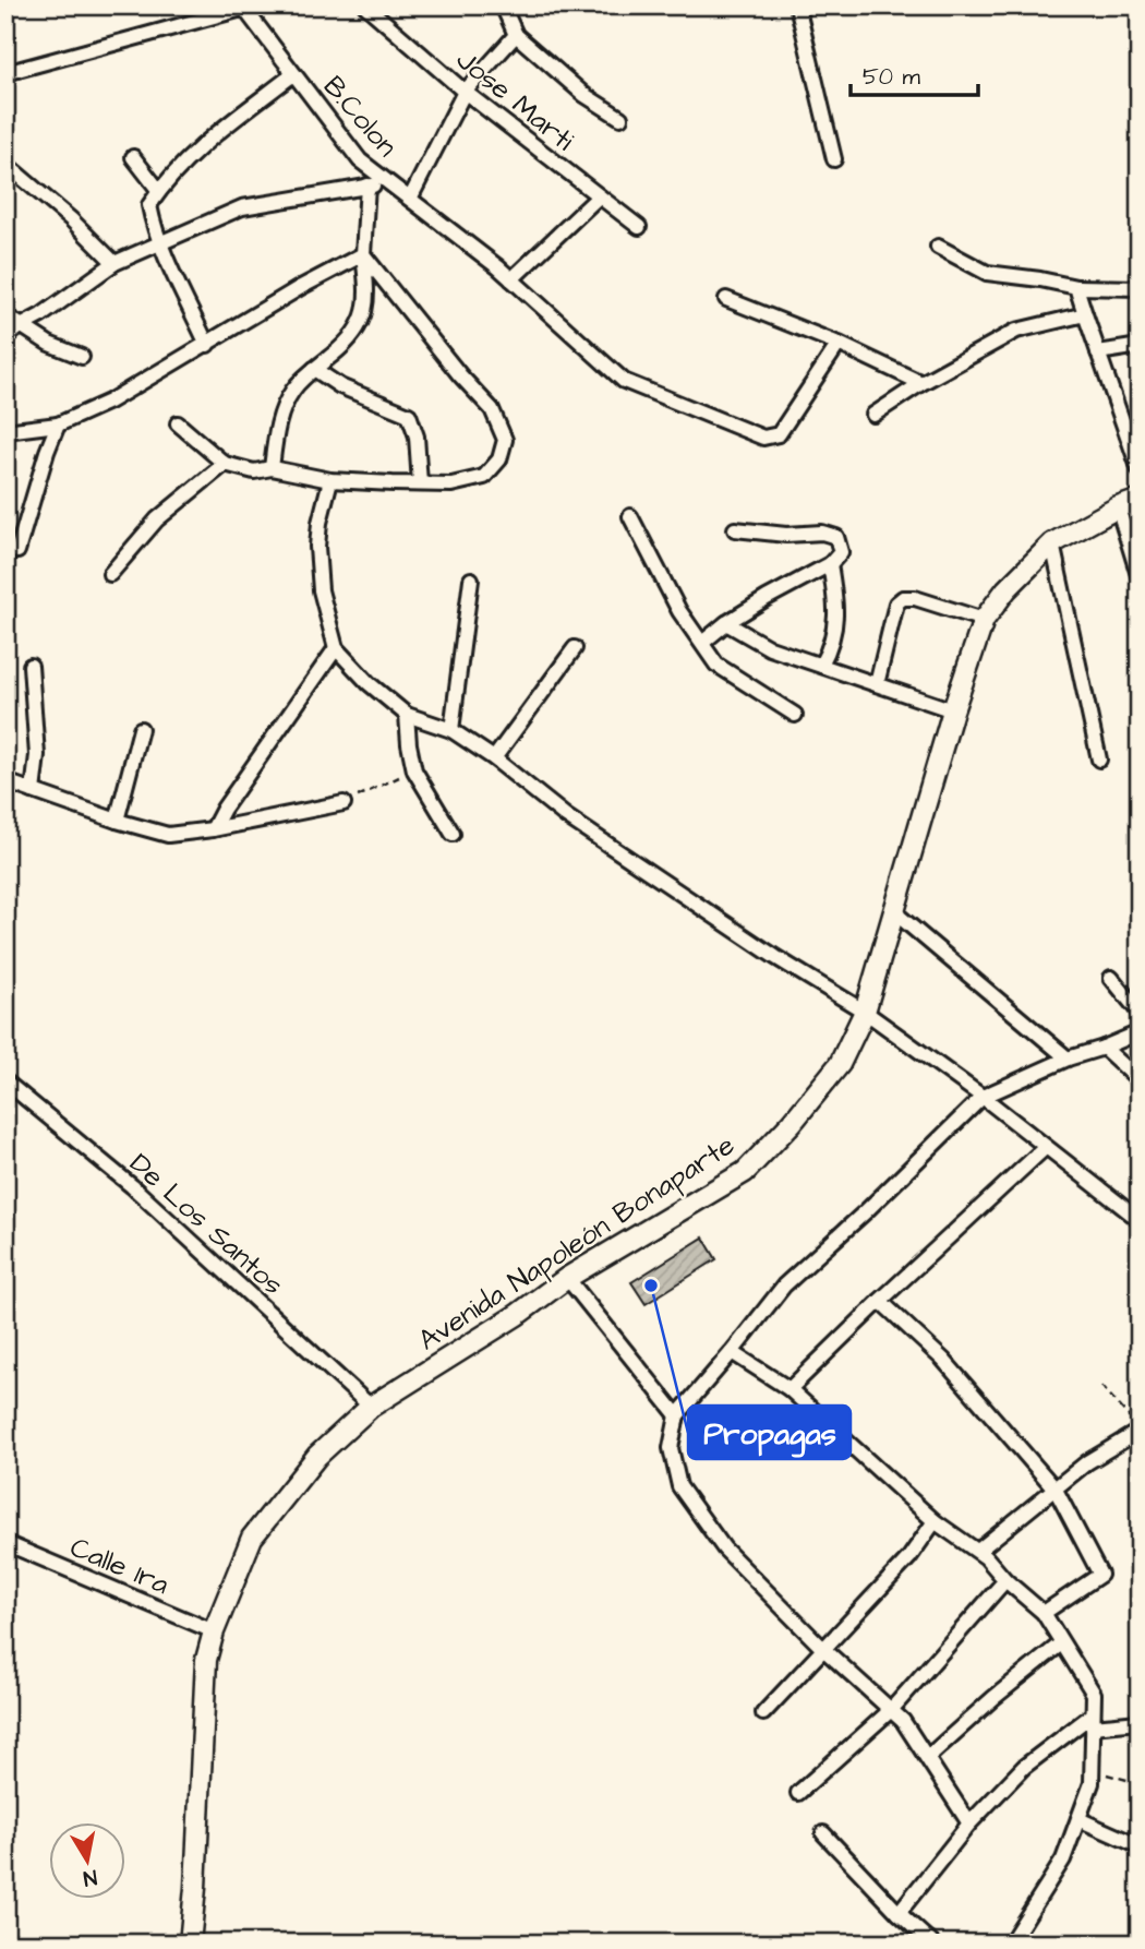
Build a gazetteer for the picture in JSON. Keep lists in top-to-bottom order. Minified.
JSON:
{"streets":{"main road":["Avenida Napoleón Bonaparte"],"street":["Jose Marti","B.Colon","De Los Santos","Calle 1ra"]},"crossings":[["De Los Santos","Avenida Napoleón Bonaparte"],["Avenida Napoleón Bonaparte","Calle 1ra"]],"places":["Propagas"],"scale_bar":"50 m","north":"bottom"}
